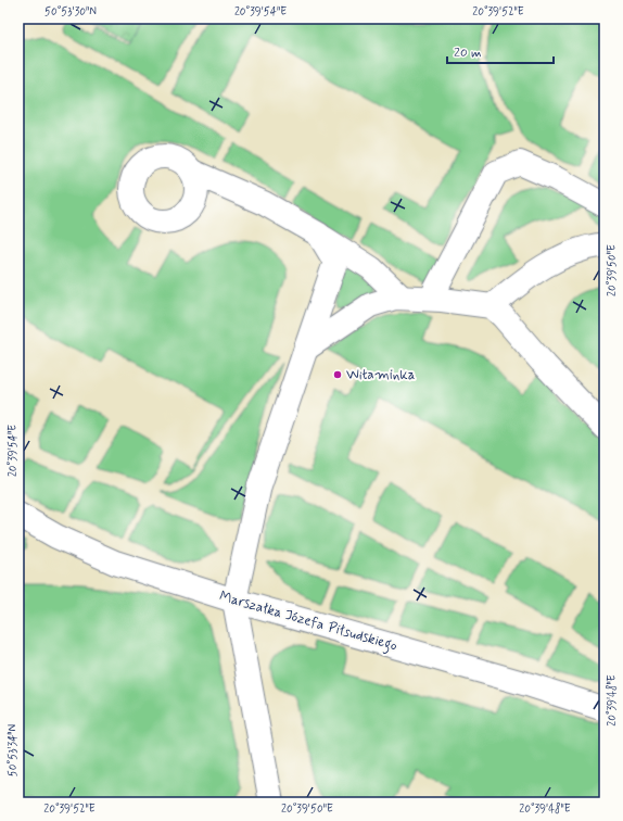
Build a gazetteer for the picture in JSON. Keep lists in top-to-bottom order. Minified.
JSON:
{"streets":{"street":["Marszałka Józefa Piłsudskiego"]},"places":["Witaminka"],"scale_bar":"20 m","coordinates":["50°53'30\"N","20°39'54\"E","20°39'52\"E","20°39'50\"E","20°39'48\"E","50°53'34\"N"]}
